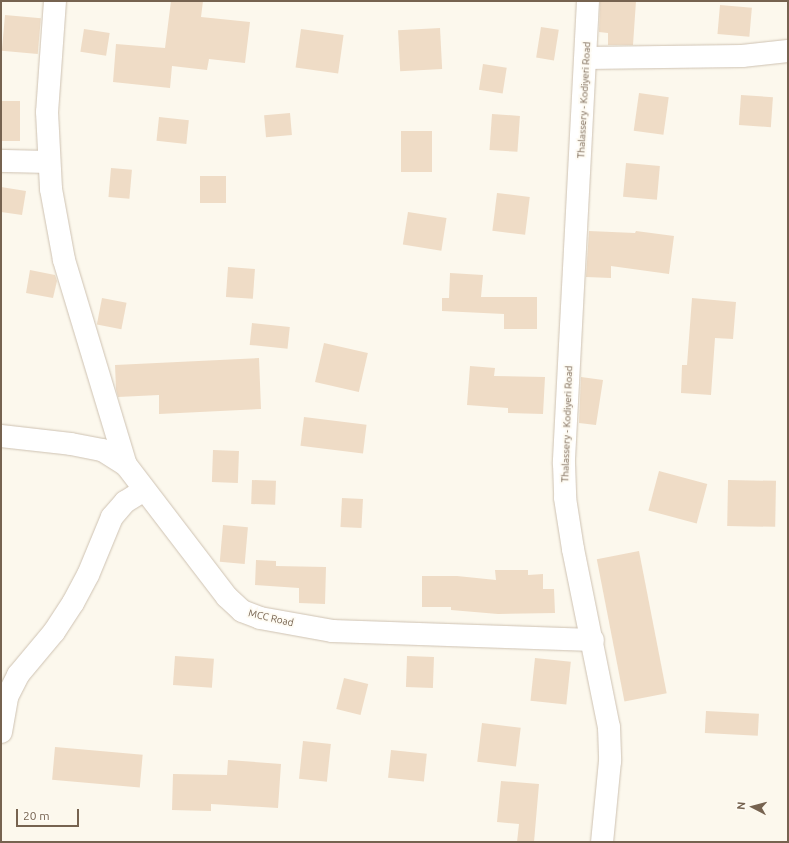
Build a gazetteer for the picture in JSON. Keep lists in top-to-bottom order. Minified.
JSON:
{"streets":{"street":["Thalassery - Kodiyeri Road","MCC Road"]},"crossings":[["Thalassery - Kodiyeri Road","MCC Road"]],"scale_bar":"20 m","north":"left"}
